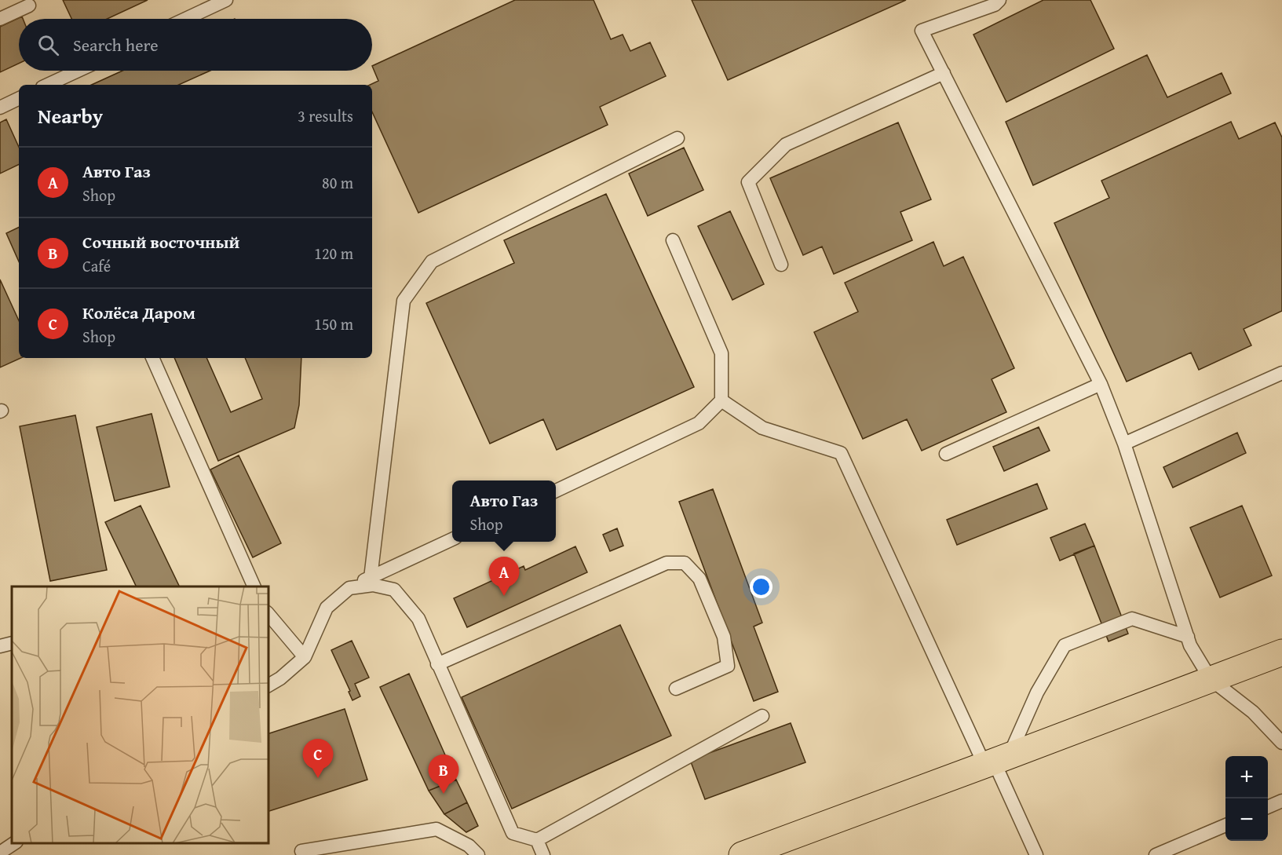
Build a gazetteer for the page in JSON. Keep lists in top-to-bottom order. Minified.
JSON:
{"page":{"search":"Search here","heading":["Nearby","3 results"],"list":[{"mark":"A","name":"Авто Газ","note":"Shop","value":"80 m"},{"mark":"B","name":"Сочный восточный","note":"Café","value":"120 m"},{"mark":"C","name":"Колёса Даром","note":"Shop","value":"150 m"}],"popup":["Авто Газ","Shop"],"pins":["A","C","B"],"map_buttons":["+","−"]}}
